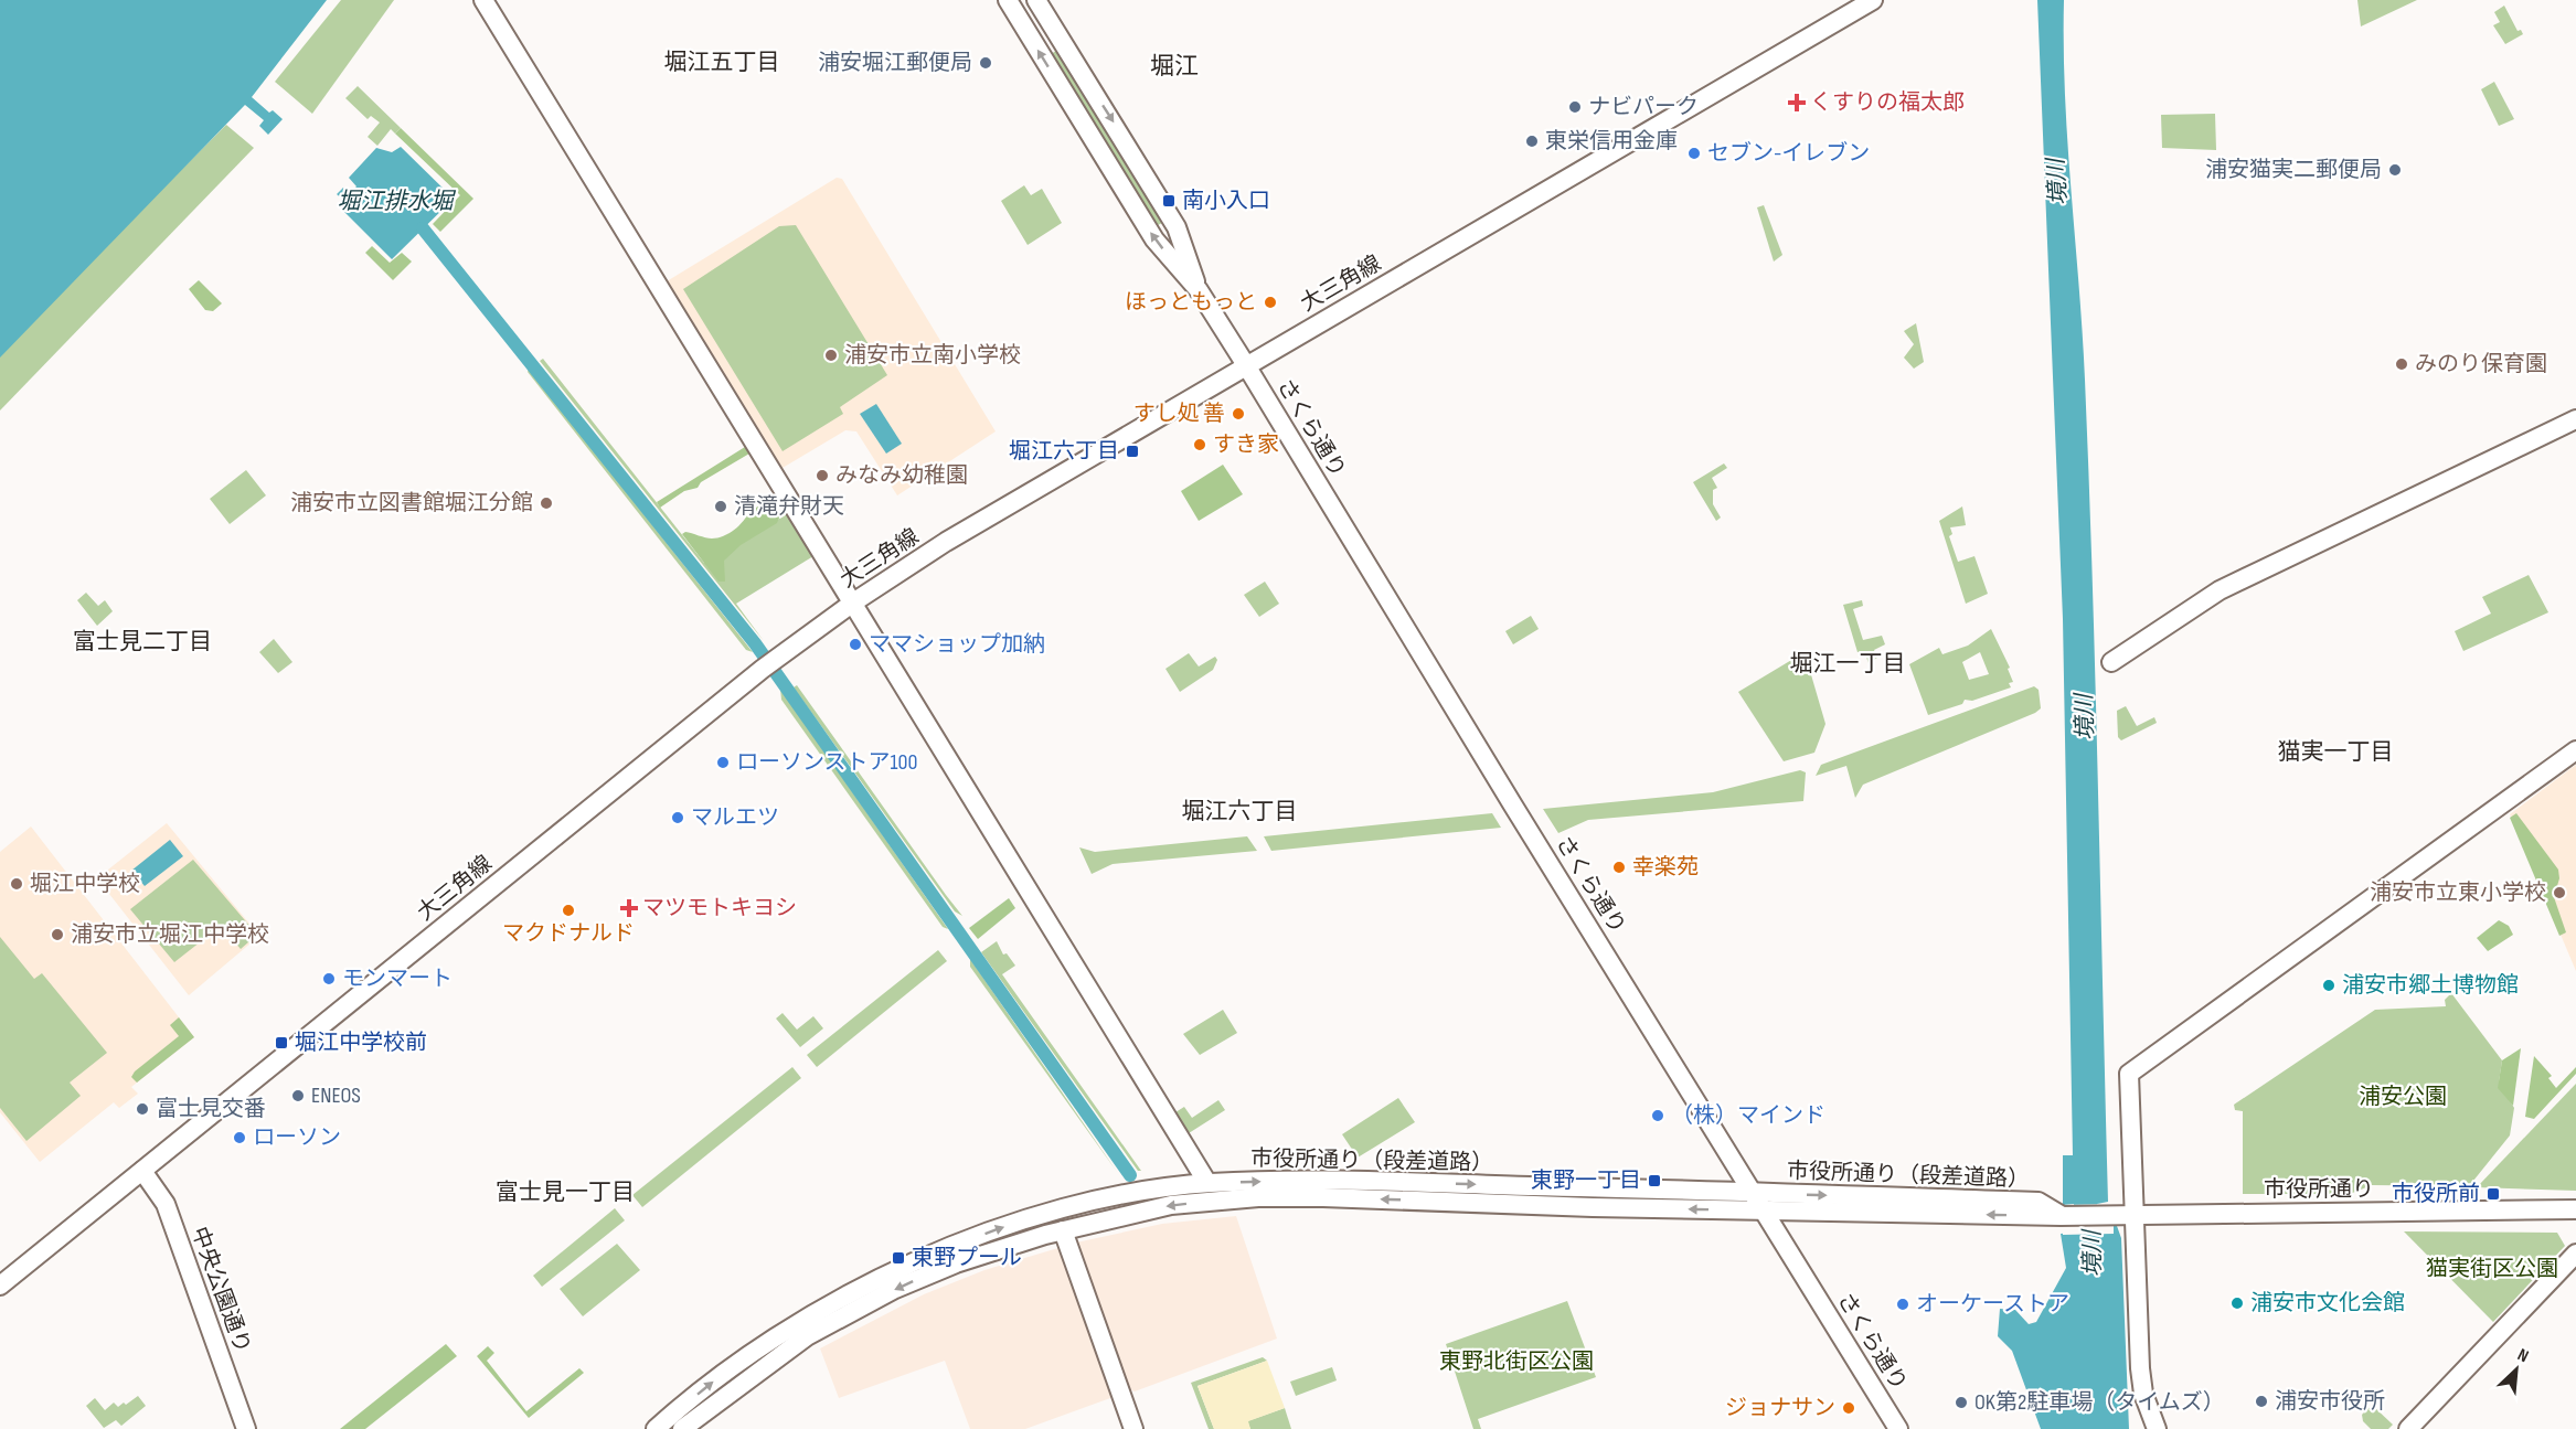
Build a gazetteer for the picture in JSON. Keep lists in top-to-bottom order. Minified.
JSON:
{"streets":{"street":["大三角線","さくら通り","市役所通り（段差道路）","市役所通り","中央公園通り"]},"crossings":[["大三角線","さくら通り"],["大三角線","中央公園通り"],["さくら通り","市役所通り（段差道路）"],["市役所通り（段差道路）","市役所通り"]],"districts":["堀江五丁目","堀江","富士見二丁目","堀江一丁目","猫実一丁目","堀江六丁目","富士見一丁目"],"water":["境川","堀江排水堀"],"parks":["浦安公園","猫実街区公園","東野北街区公園"],"places":{"other":["浦安堀江郵便局","ナビパーク","東栄信用金庫","セブン-イレブン","浦安猫実二郵便局","ほっともっと","浦安市立南小学校","みのり保育園","すし処 善","すき家","みなみ幼稚園","浦安市立図書館堀江分館","清滝弁財天","ママショップ加納","ローソンストア100","マルエツ","幸楽苑","堀江中学校","浦安市立東小学校","マクドナルド","浦安市立堀江中学校","モンマート","浦安市郷土博物館","ENEOS","富士見交番","（株）マインド","ローソン","浦安市文化会館","オーケーストア","浦安市役所","OK第2駐車場（タイムズ）","ジョナサン"],"health":["くすりの福太郎","マツモトキヨシ"],"transit":["南小入口","堀江六丁目","堀江中学校前","東野一丁目","市役所前","東野プール"]},"north":"top right"}
